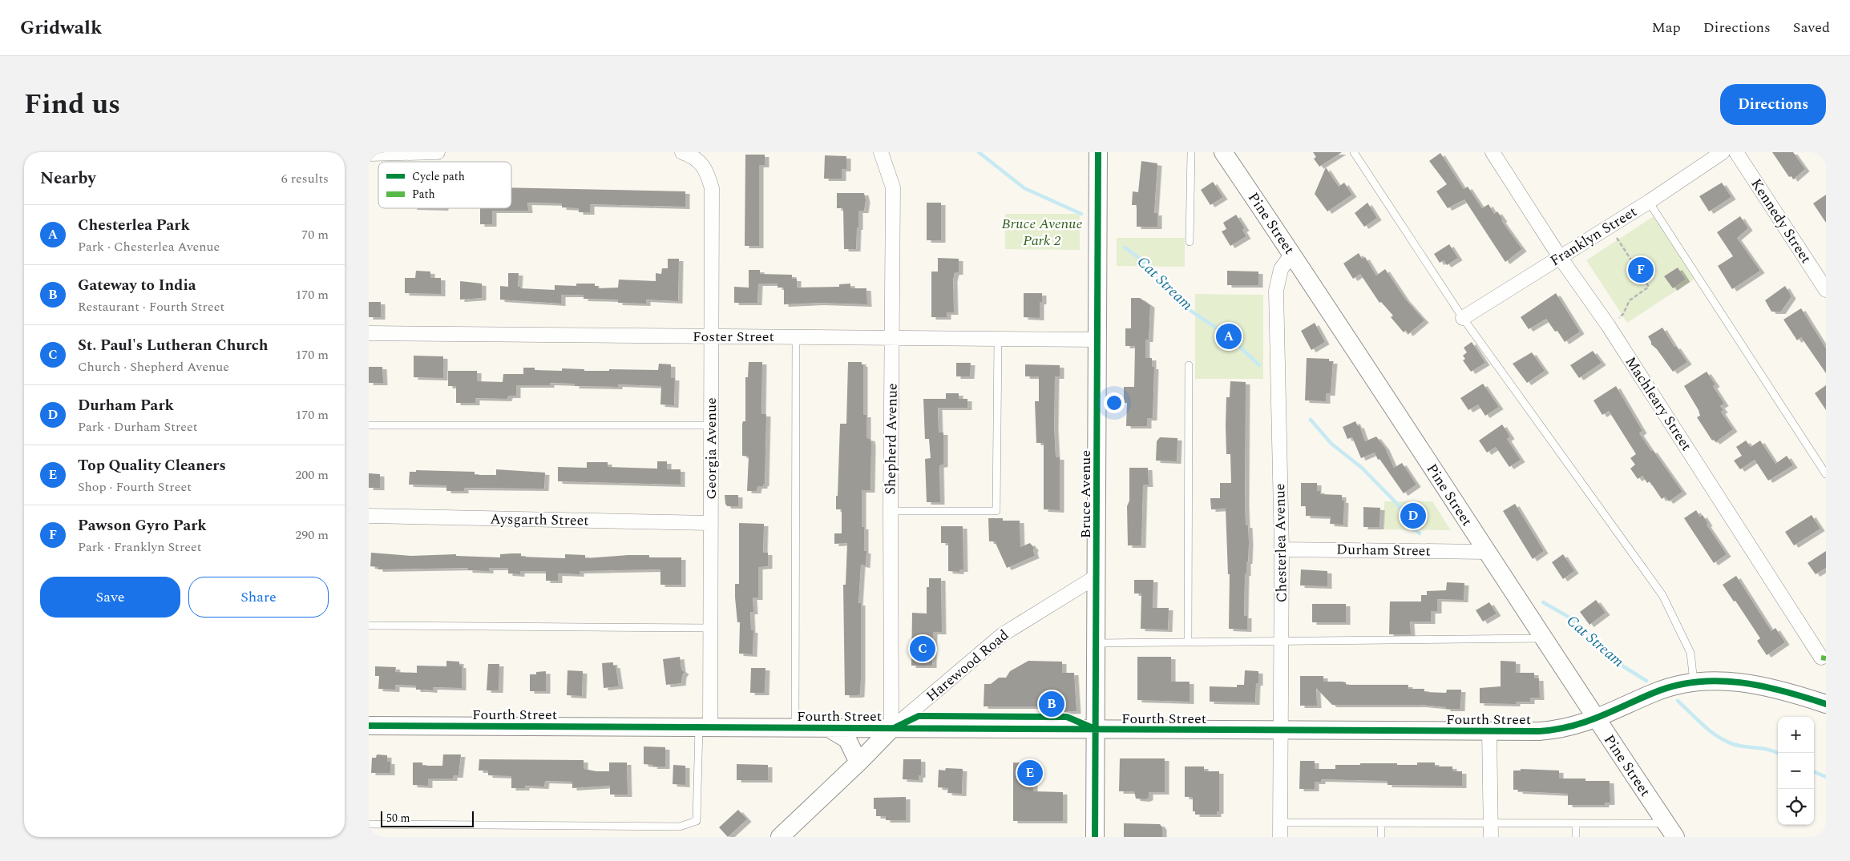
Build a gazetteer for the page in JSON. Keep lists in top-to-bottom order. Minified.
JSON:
{"streets":{"street":["Kennedy Street","Pine Street","Franklyn Street","Foster Street","Machleary Street","Shepherd Avenue","Georgia Avenue","Bruce Avenue","Aysgarth Street","Chesterlea Avenue","Durham Street","Harewood Road","Fourth Street"]},"crossings":[["Pine Street","Chesterlea Avenue"],["Pine Street","Durham Street"],["Pine Street","Fourth Street"],["Franklyn Street","Machleary Street"],["Foster Street","Shepherd Avenue"],["Foster Street","Georgia Avenue"],["Foster Street","Bruce Avenue"],["Shepherd Avenue","Harewood Road"],["Shepherd Avenue","Fourth Street"],["Georgia Avenue","Aysgarth Street"],["Georgia Avenue","Fourth Street"],["Bruce Avenue","Harewood Road"],["Bruce Avenue","Fourth Street"],["Chesterlea Avenue","Durham Street"],["Chesterlea Avenue","Fourth Street"],["Harewood Road","Fourth Street"]],"water":["Cat Stream"],"parks":["Bruce Avenue Park 2"],"legend":["Cycle path","Path"],"scale_bar":"50 m","page":{"header":"Gridwalk","nav":["Map","Directions","Saved"],"title":"Find us","buttons":["Directions",["Save","Share"]],"heading":["Nearby","6 results"],"list":[{"mark":"A","name":"Chesterlea Park","note":"Park · Chesterlea Avenue","value":"70 m"},{"mark":"B","name":"Gateway to India","note":"Restaurant · Fourth Street","value":"170 m"},{"mark":"C","name":"St. Paul's Lutheran Church","note":"Church · Shepherd Avenue","value":"170 m"},{"mark":"D","name":"Durham Park","note":"Park · Durham Street","value":"170 m"},{"mark":"E","name":"Top Quality Cleaners","note":"Shop · Fourth Street","value":"200 m"},{"mark":"F","name":"Pawson Gyro Park","note":"Park · Franklyn Street","value":"290 m"}],"pins":["F","A","D","C","B","E"],"map_buttons":["+","−"],"scale":"50 m"}}
